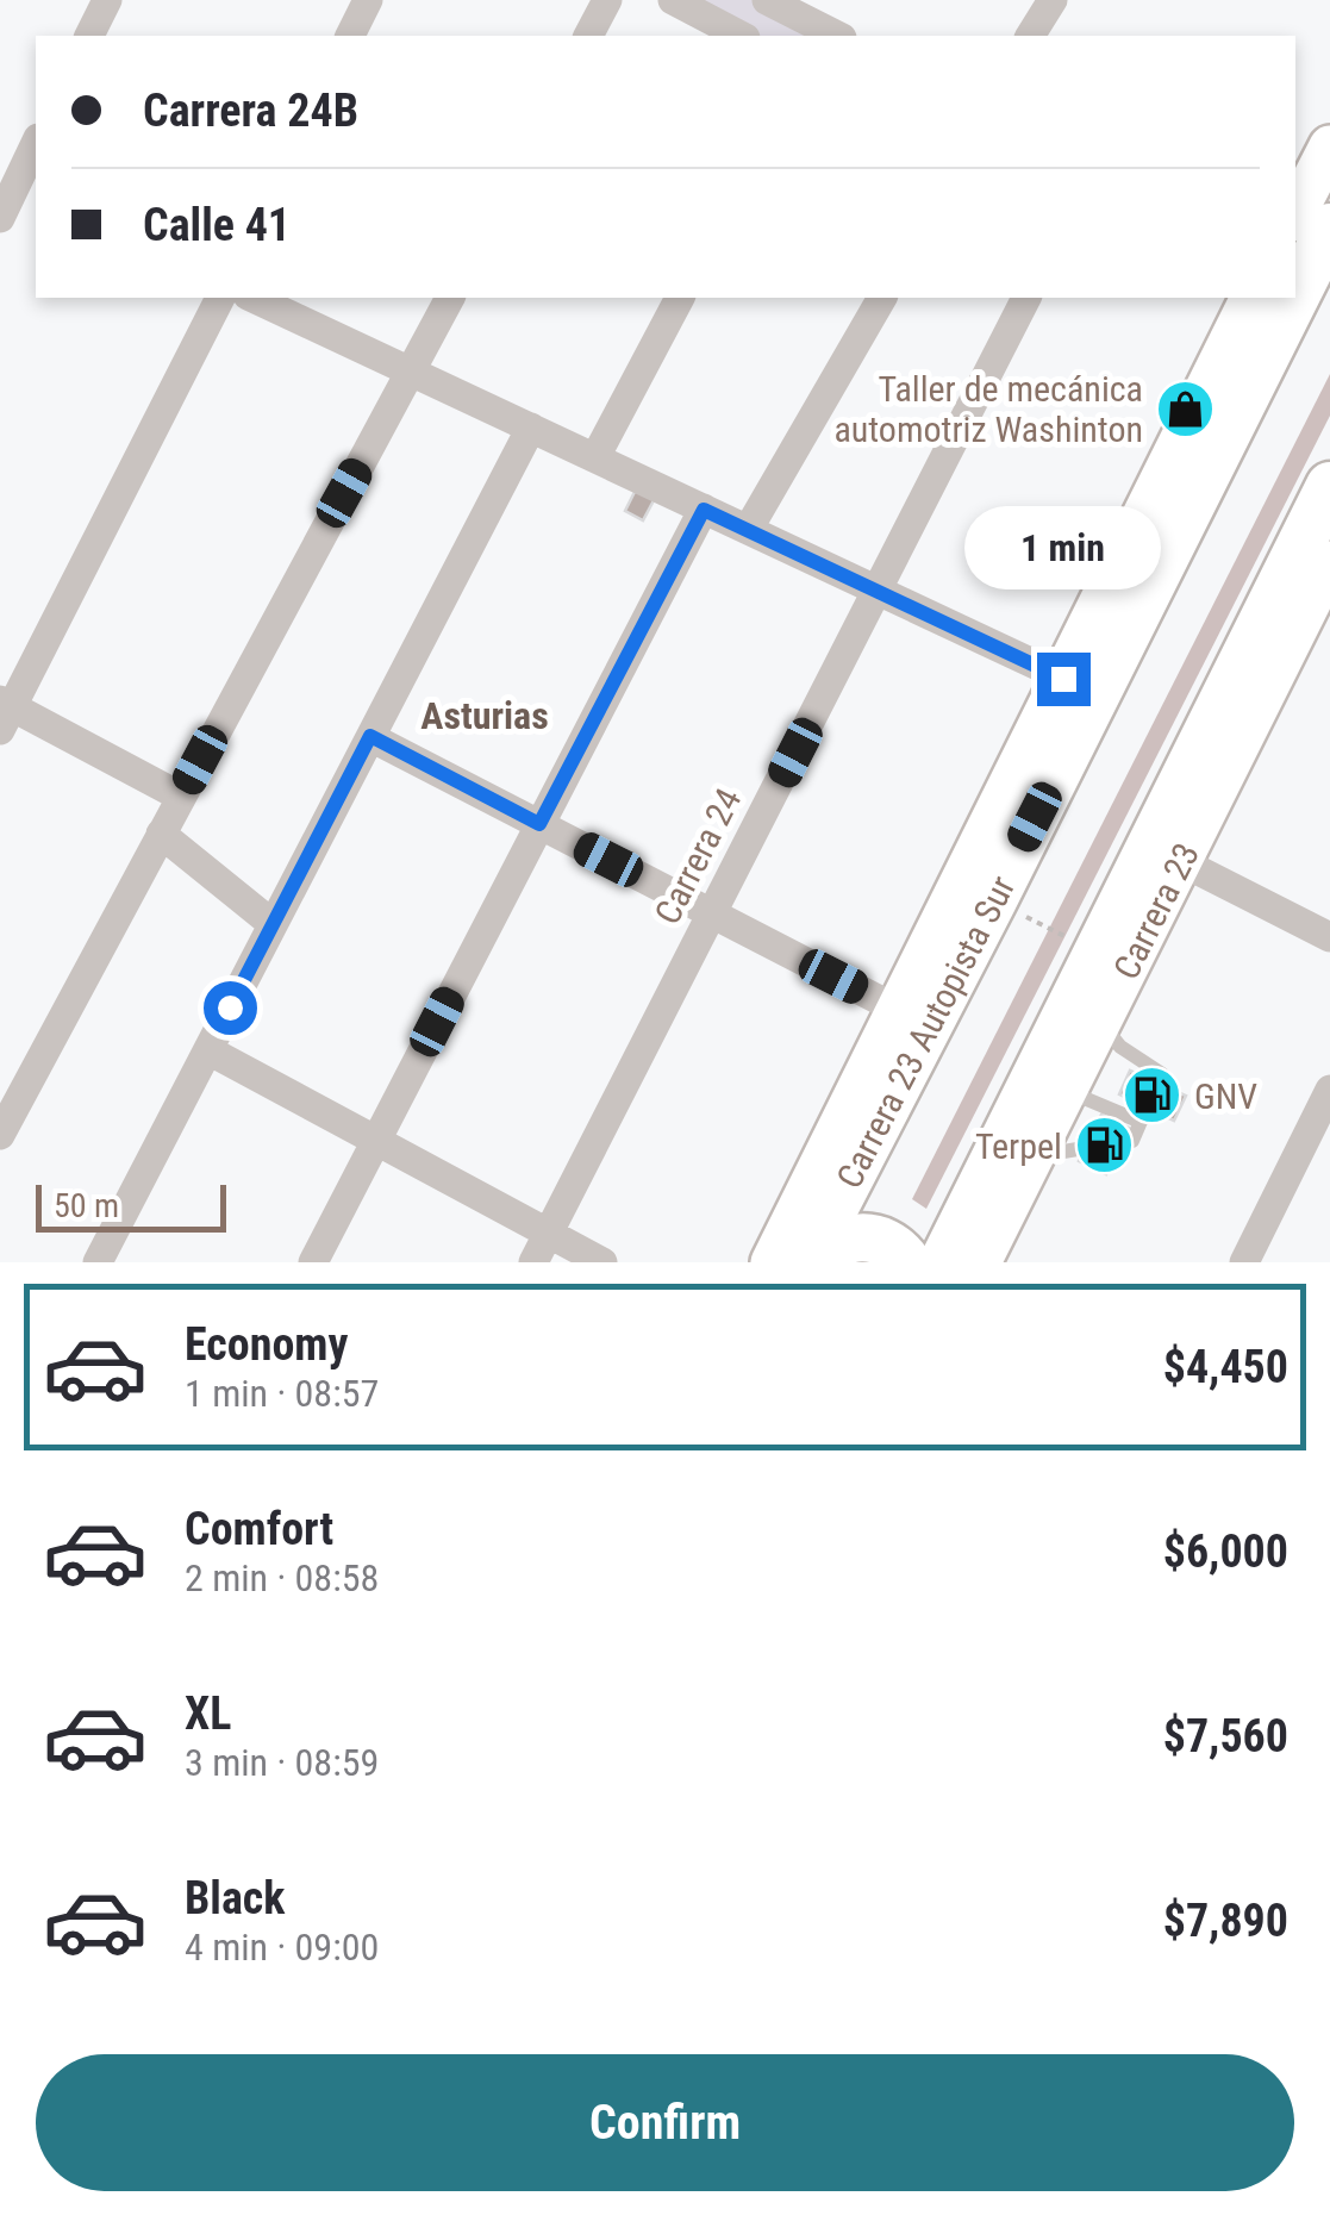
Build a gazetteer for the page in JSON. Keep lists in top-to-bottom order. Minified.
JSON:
{"streets":{"main road":["Carrera 23 Autopista Sur"],"street":["Carrera 24","Carrera 23"]},"districts":["Asturias"],"places":{"shop":["Taller de mecánica automotriz Washinton"],"fuel station":["GNV","Terpel"]},"scale_bar":"50 m","page":{"banner":["Carrera 24B","Calle 41"],"bubble":"1 min","scale":"50 m","list":[{"name":"Economy","note":"1 min · 08:57","value":"$4,450"},{"name":"Comfort","note":"2 min · 08:58","value":"$6,000"},{"name":"XL","note":"3 min · 08:59","value":"$7,560"},{"name":"Black","note":"4 min · 09:00","value":"$7,890"}],"buttons":"Confirm"}}
